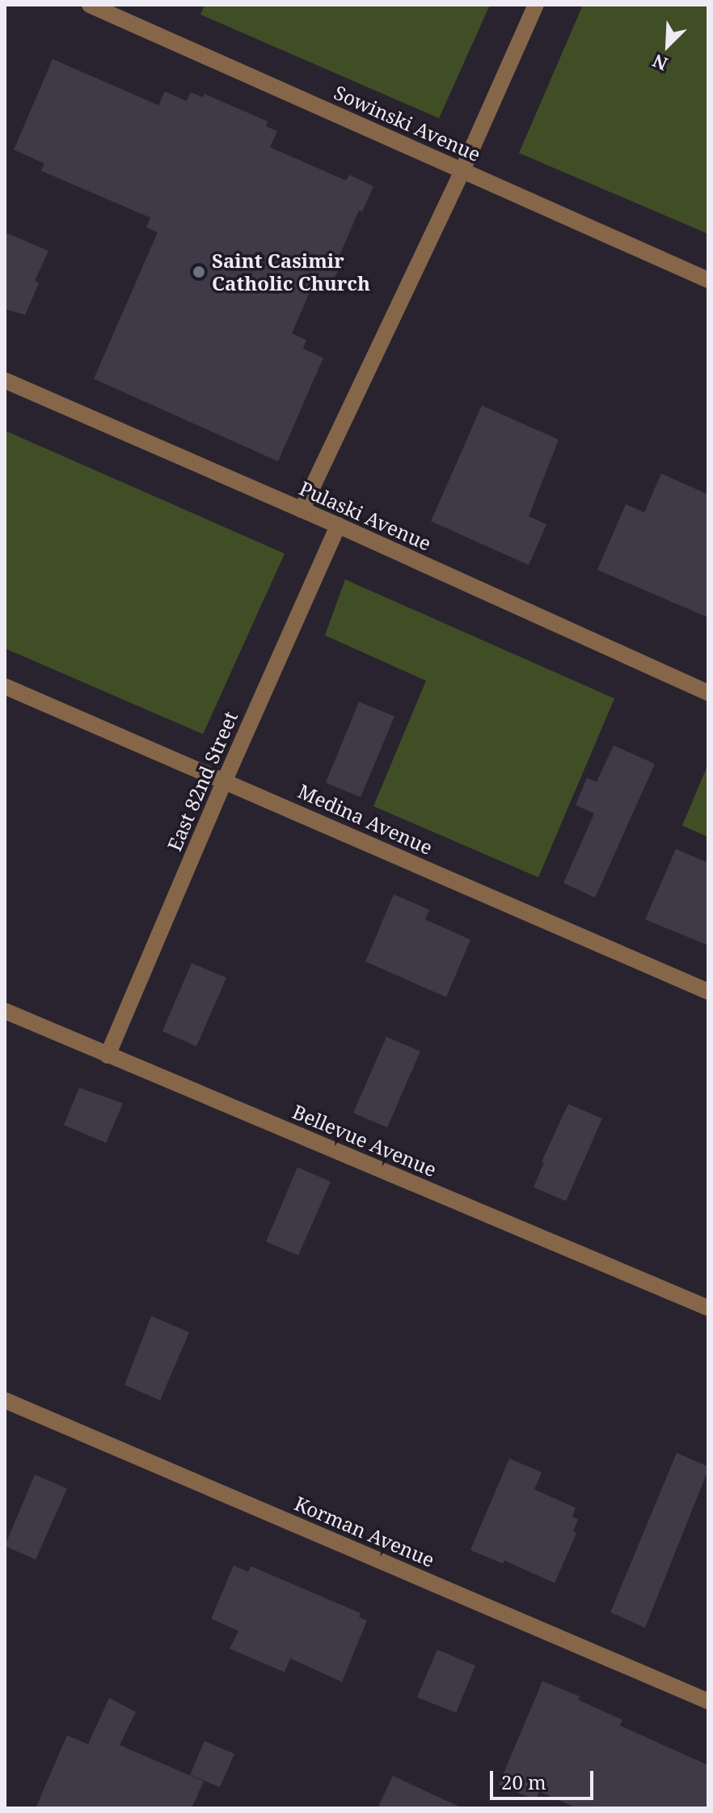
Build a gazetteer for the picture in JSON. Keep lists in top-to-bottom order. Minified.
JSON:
{"streets":{"street":["Sowinski Avenue","Pulaski Avenue","East 82nd Street","Medina Avenue","Bellevue Avenue","Korman Avenue"]},"crossings":[["Pulaski Avenue","East 82nd Street"],["East 82nd Street","Medina Avenue"],["East 82nd Street","Bellevue Avenue"]],"places":["Saint Casimir Catholic Church"],"scale_bar":"20 m","north":"bottom left"}
